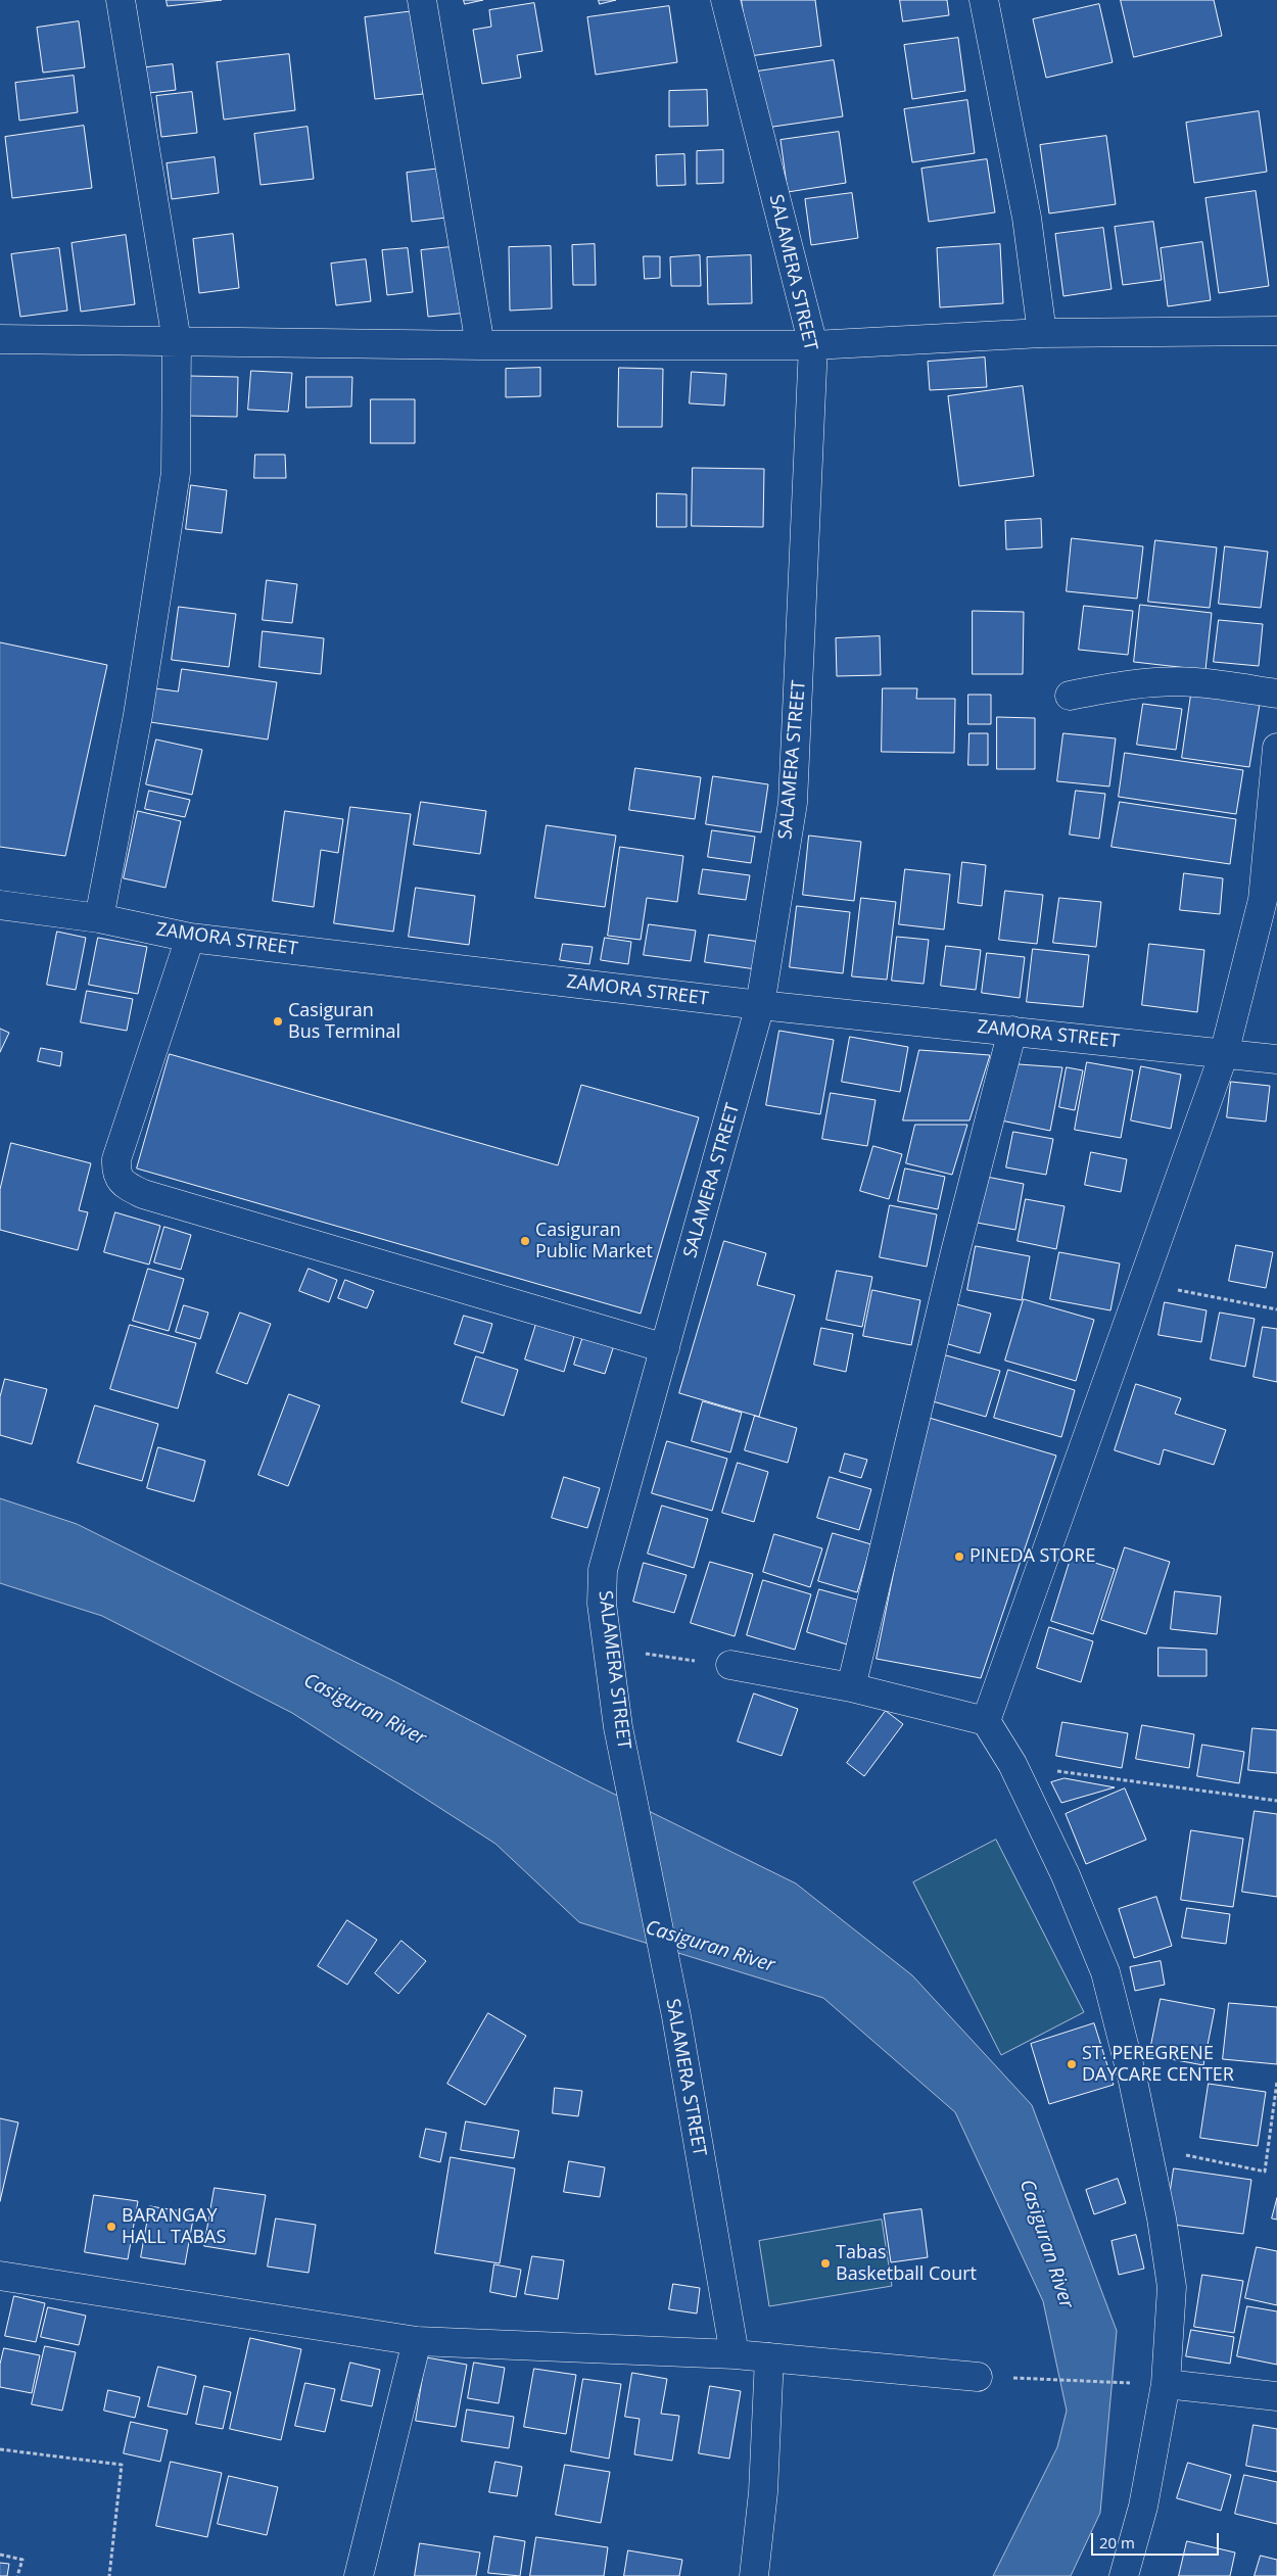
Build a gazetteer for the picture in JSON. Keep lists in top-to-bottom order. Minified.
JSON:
{"streets":{"street":["SALAMERA STREET","ZAMORA STREET"]},"crossings":[["SALAMERA STREET","ZAMORA STREET"]],"water":["Casiguran River"],"places":["Casiguran Bus Terminal","Casiguran Public Market","PINEDA STORE","ST. PEREGRENE DAYCARE CENTER","BARANGAY HALL TABAS","Tabas Basketball Court"],"scale_bar":"20 m"}
